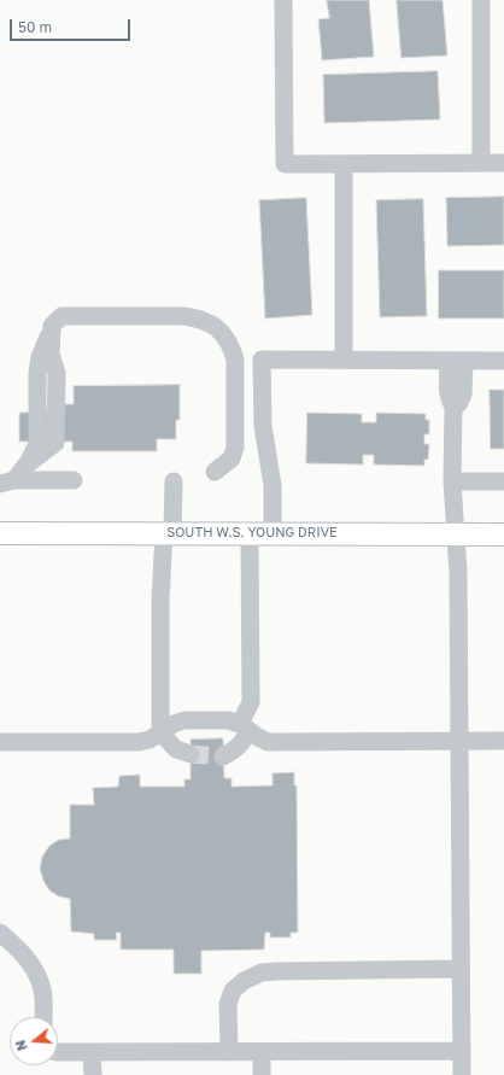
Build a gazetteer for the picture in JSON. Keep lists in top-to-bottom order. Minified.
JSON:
{"streets":{"main road":["SOUTH W.S. YOUNG DRIVE"]},"scale_bar":"50 m","north":"left"}
